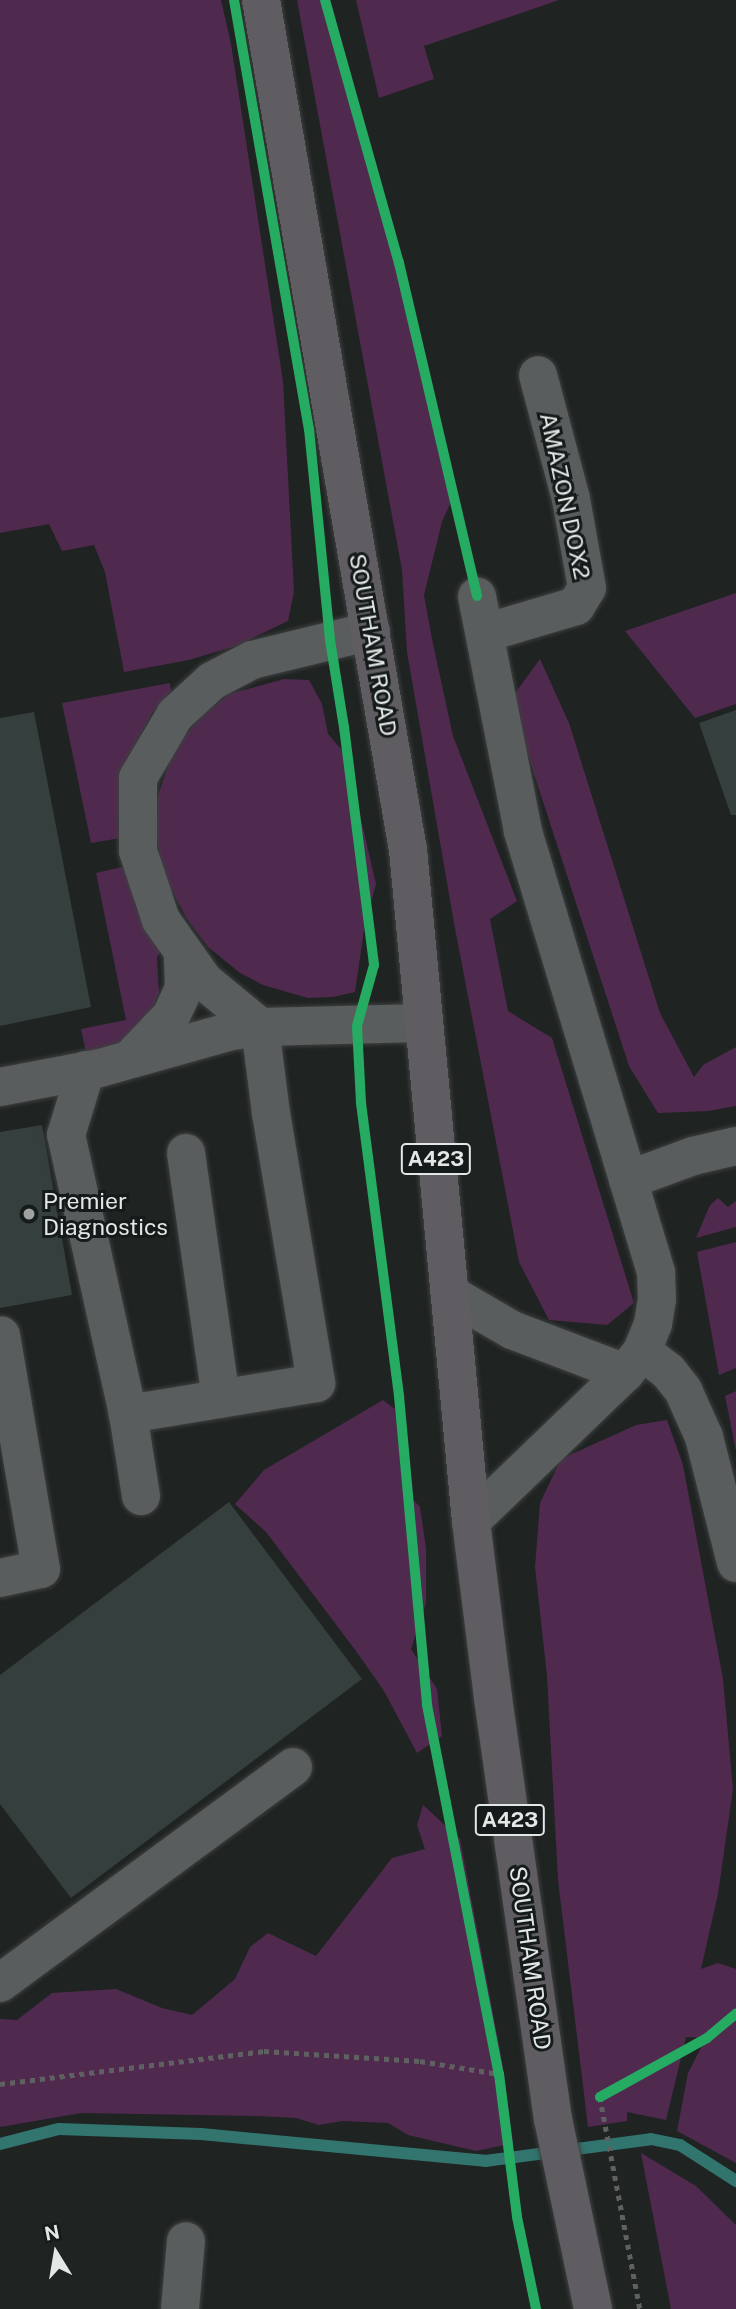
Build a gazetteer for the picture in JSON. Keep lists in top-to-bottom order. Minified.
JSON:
{"streets":{"highway":["SOUTHAM ROAD","A423"],"street":["AMAZON DOX2"]},"places":["Premier Diagnostics"],"north":"top"}
